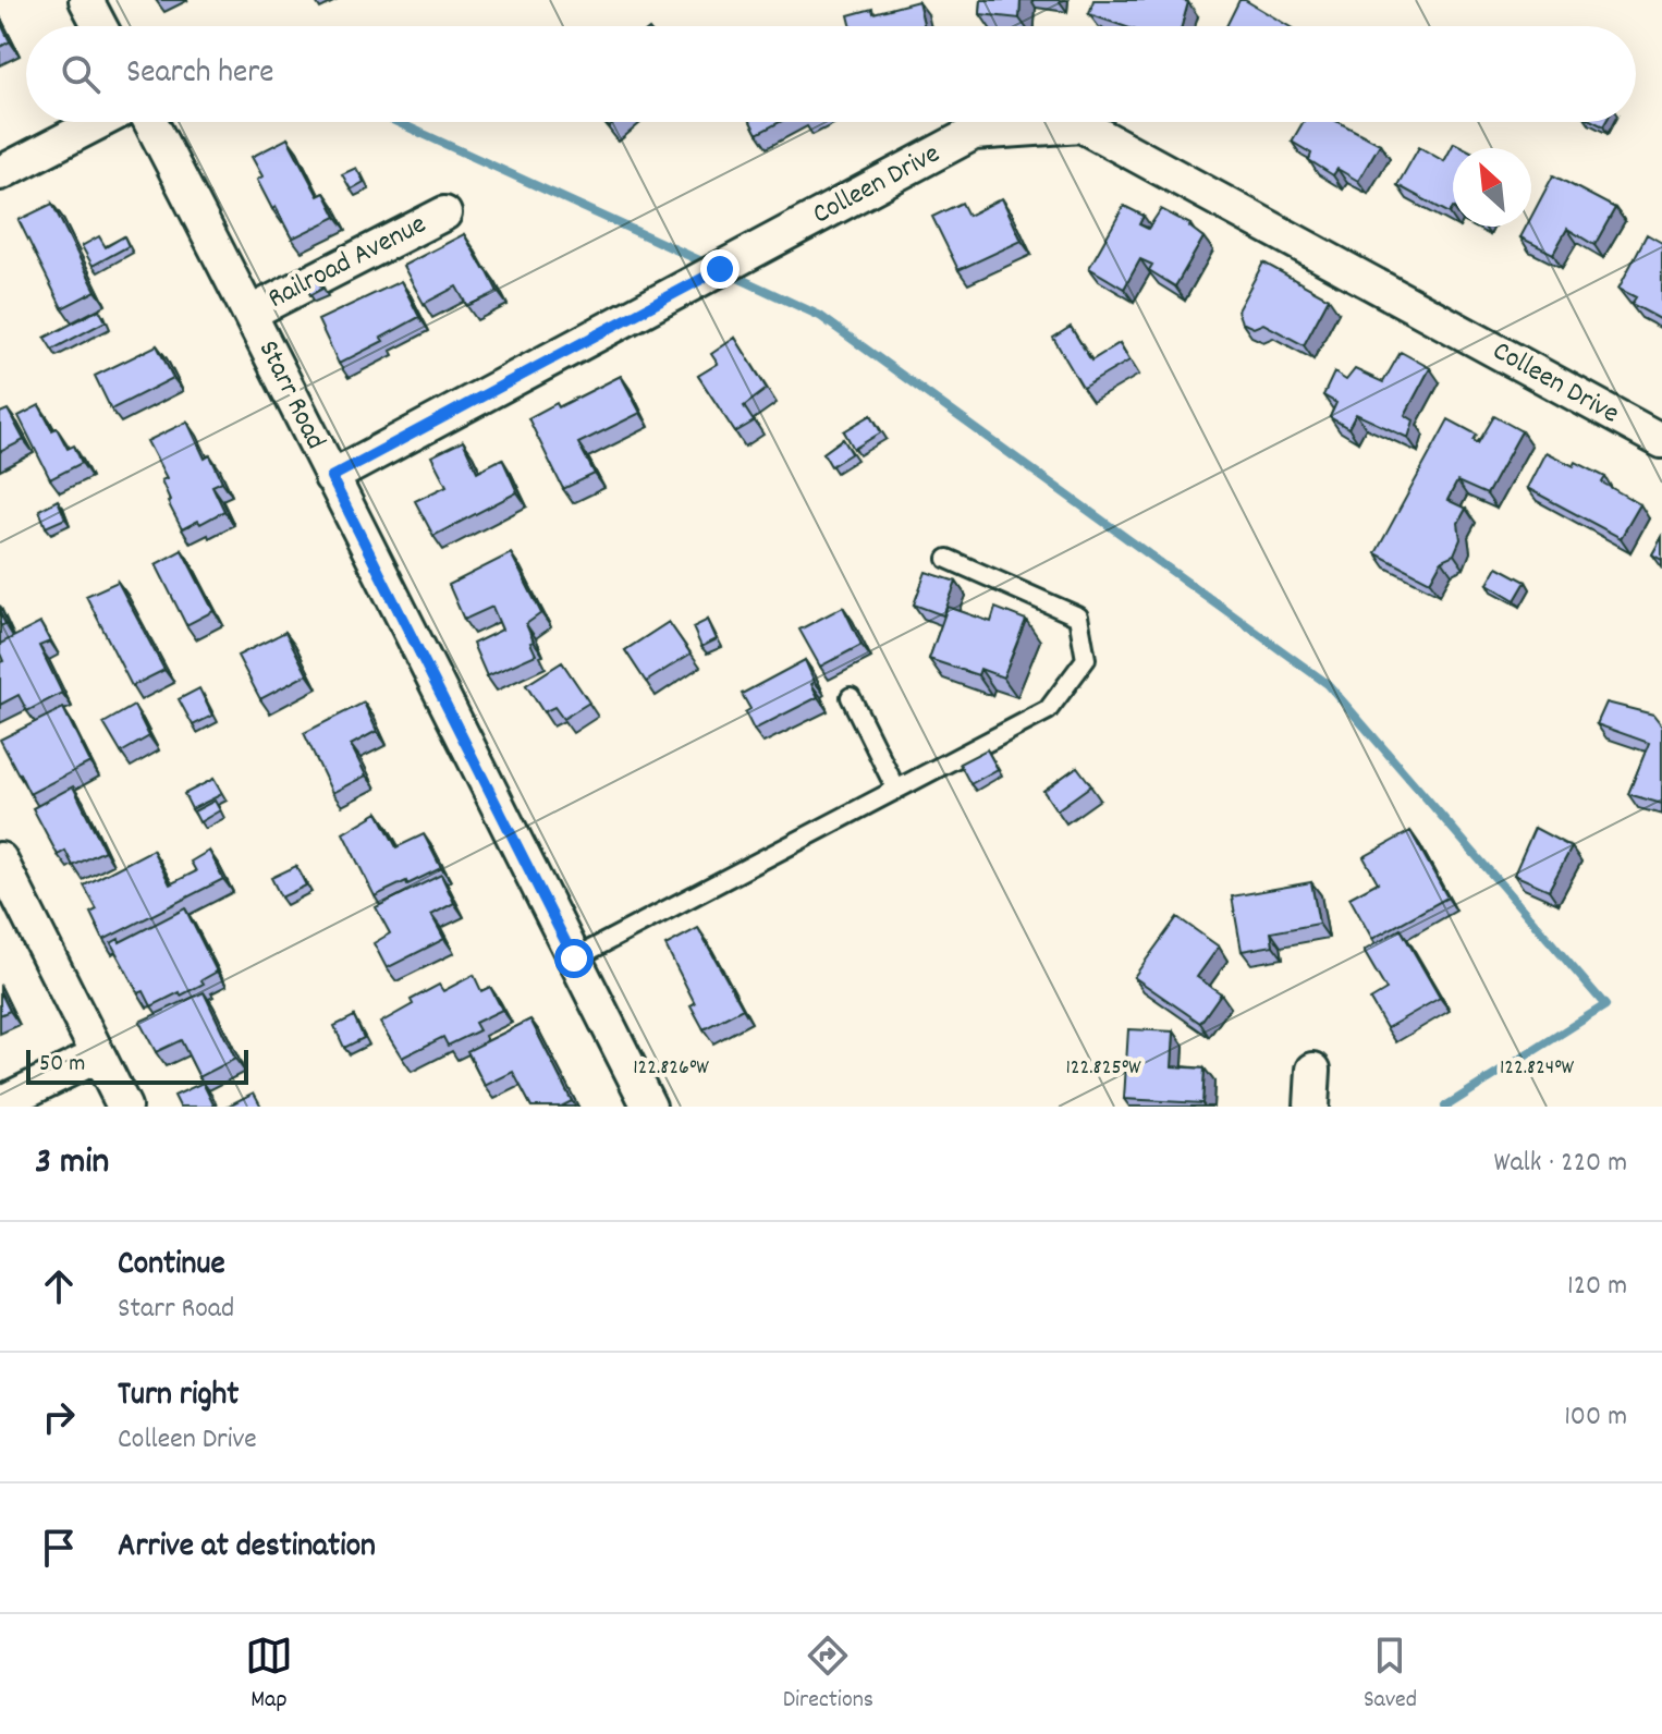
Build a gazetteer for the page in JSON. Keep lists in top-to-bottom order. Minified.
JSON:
{"streets":{"street":["Colleen Drive","Railroad Avenue","Starr Road"]},"crossings":[["Colleen Drive","Starr Road"],["Railroad Avenue","Starr Road"]],"scale_bar":"50 m","north":"top left","page":{"search":"Search here","scale":"50 m","heading":["3 min","Walk · 220 m"],"list":[["Continue","Starr Road","120 m"],["Turn right","Colleen Drive","100 m"],"Arrive at destination"],"nav":["Map","Directions","Saved"]},"coordinates":["122.826°W","122.825°W","122.824°W"]}
